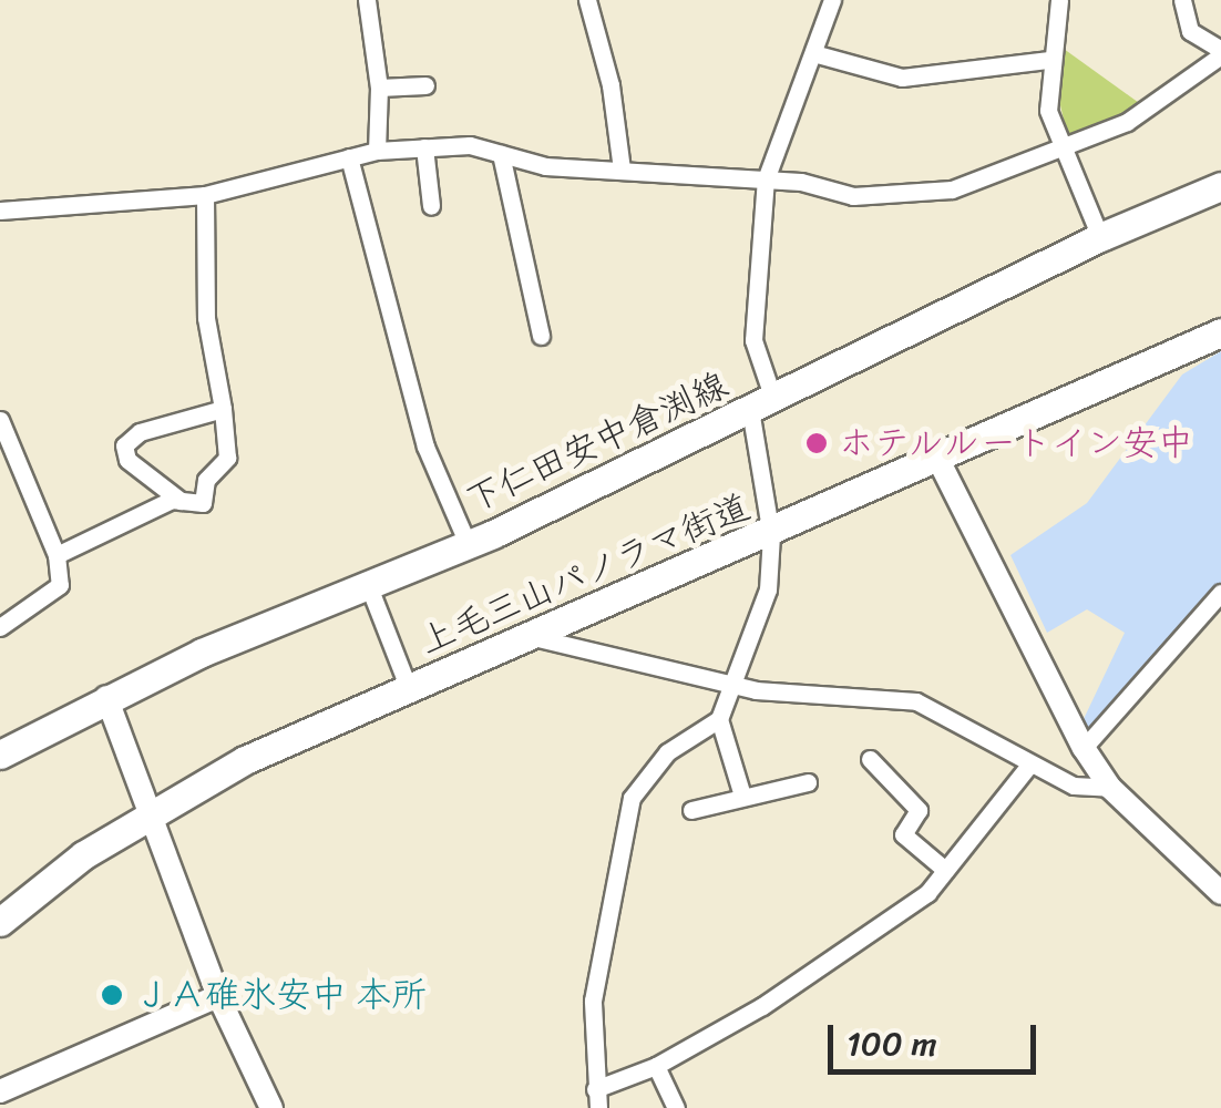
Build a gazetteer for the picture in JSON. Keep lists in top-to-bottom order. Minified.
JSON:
{"streets":{"main road":["下仁田安中倉渕線","上毛三山パノラマ街道"]},"places":["ホテルルートイン安中","ＪＡ碓氷安中 本所"],"scale_bar":"100 m"}
